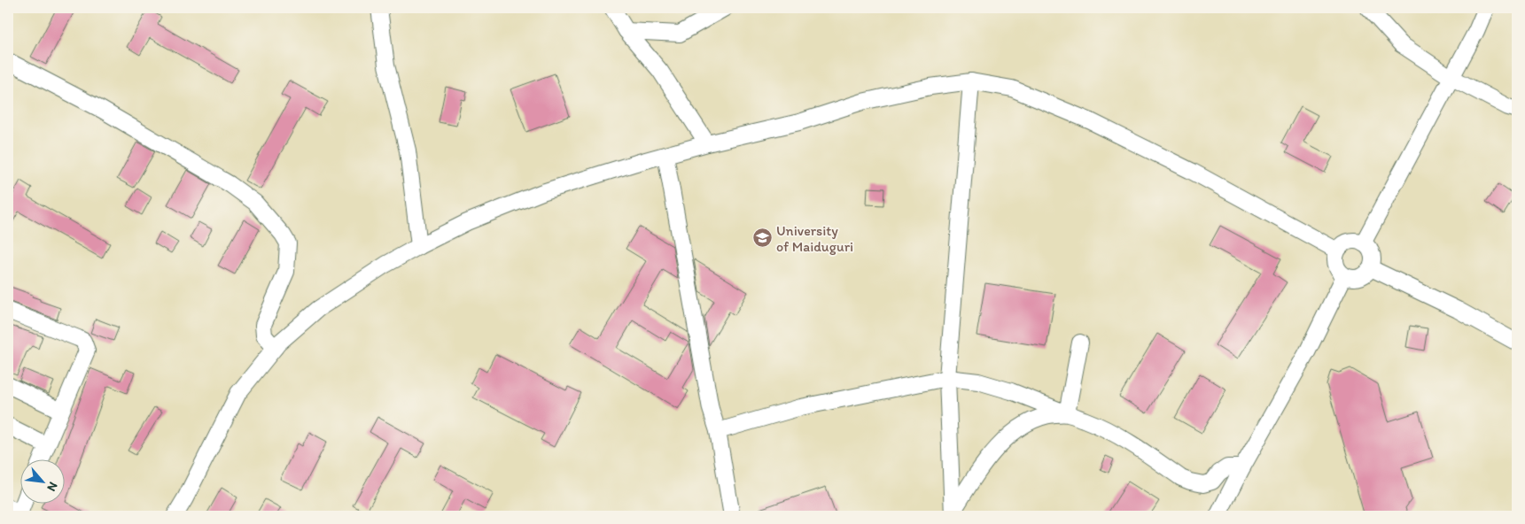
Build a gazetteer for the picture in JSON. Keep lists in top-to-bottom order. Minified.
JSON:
{"places":{"school or university":["University of Maiduguri"]},"north":"bottom right"}
